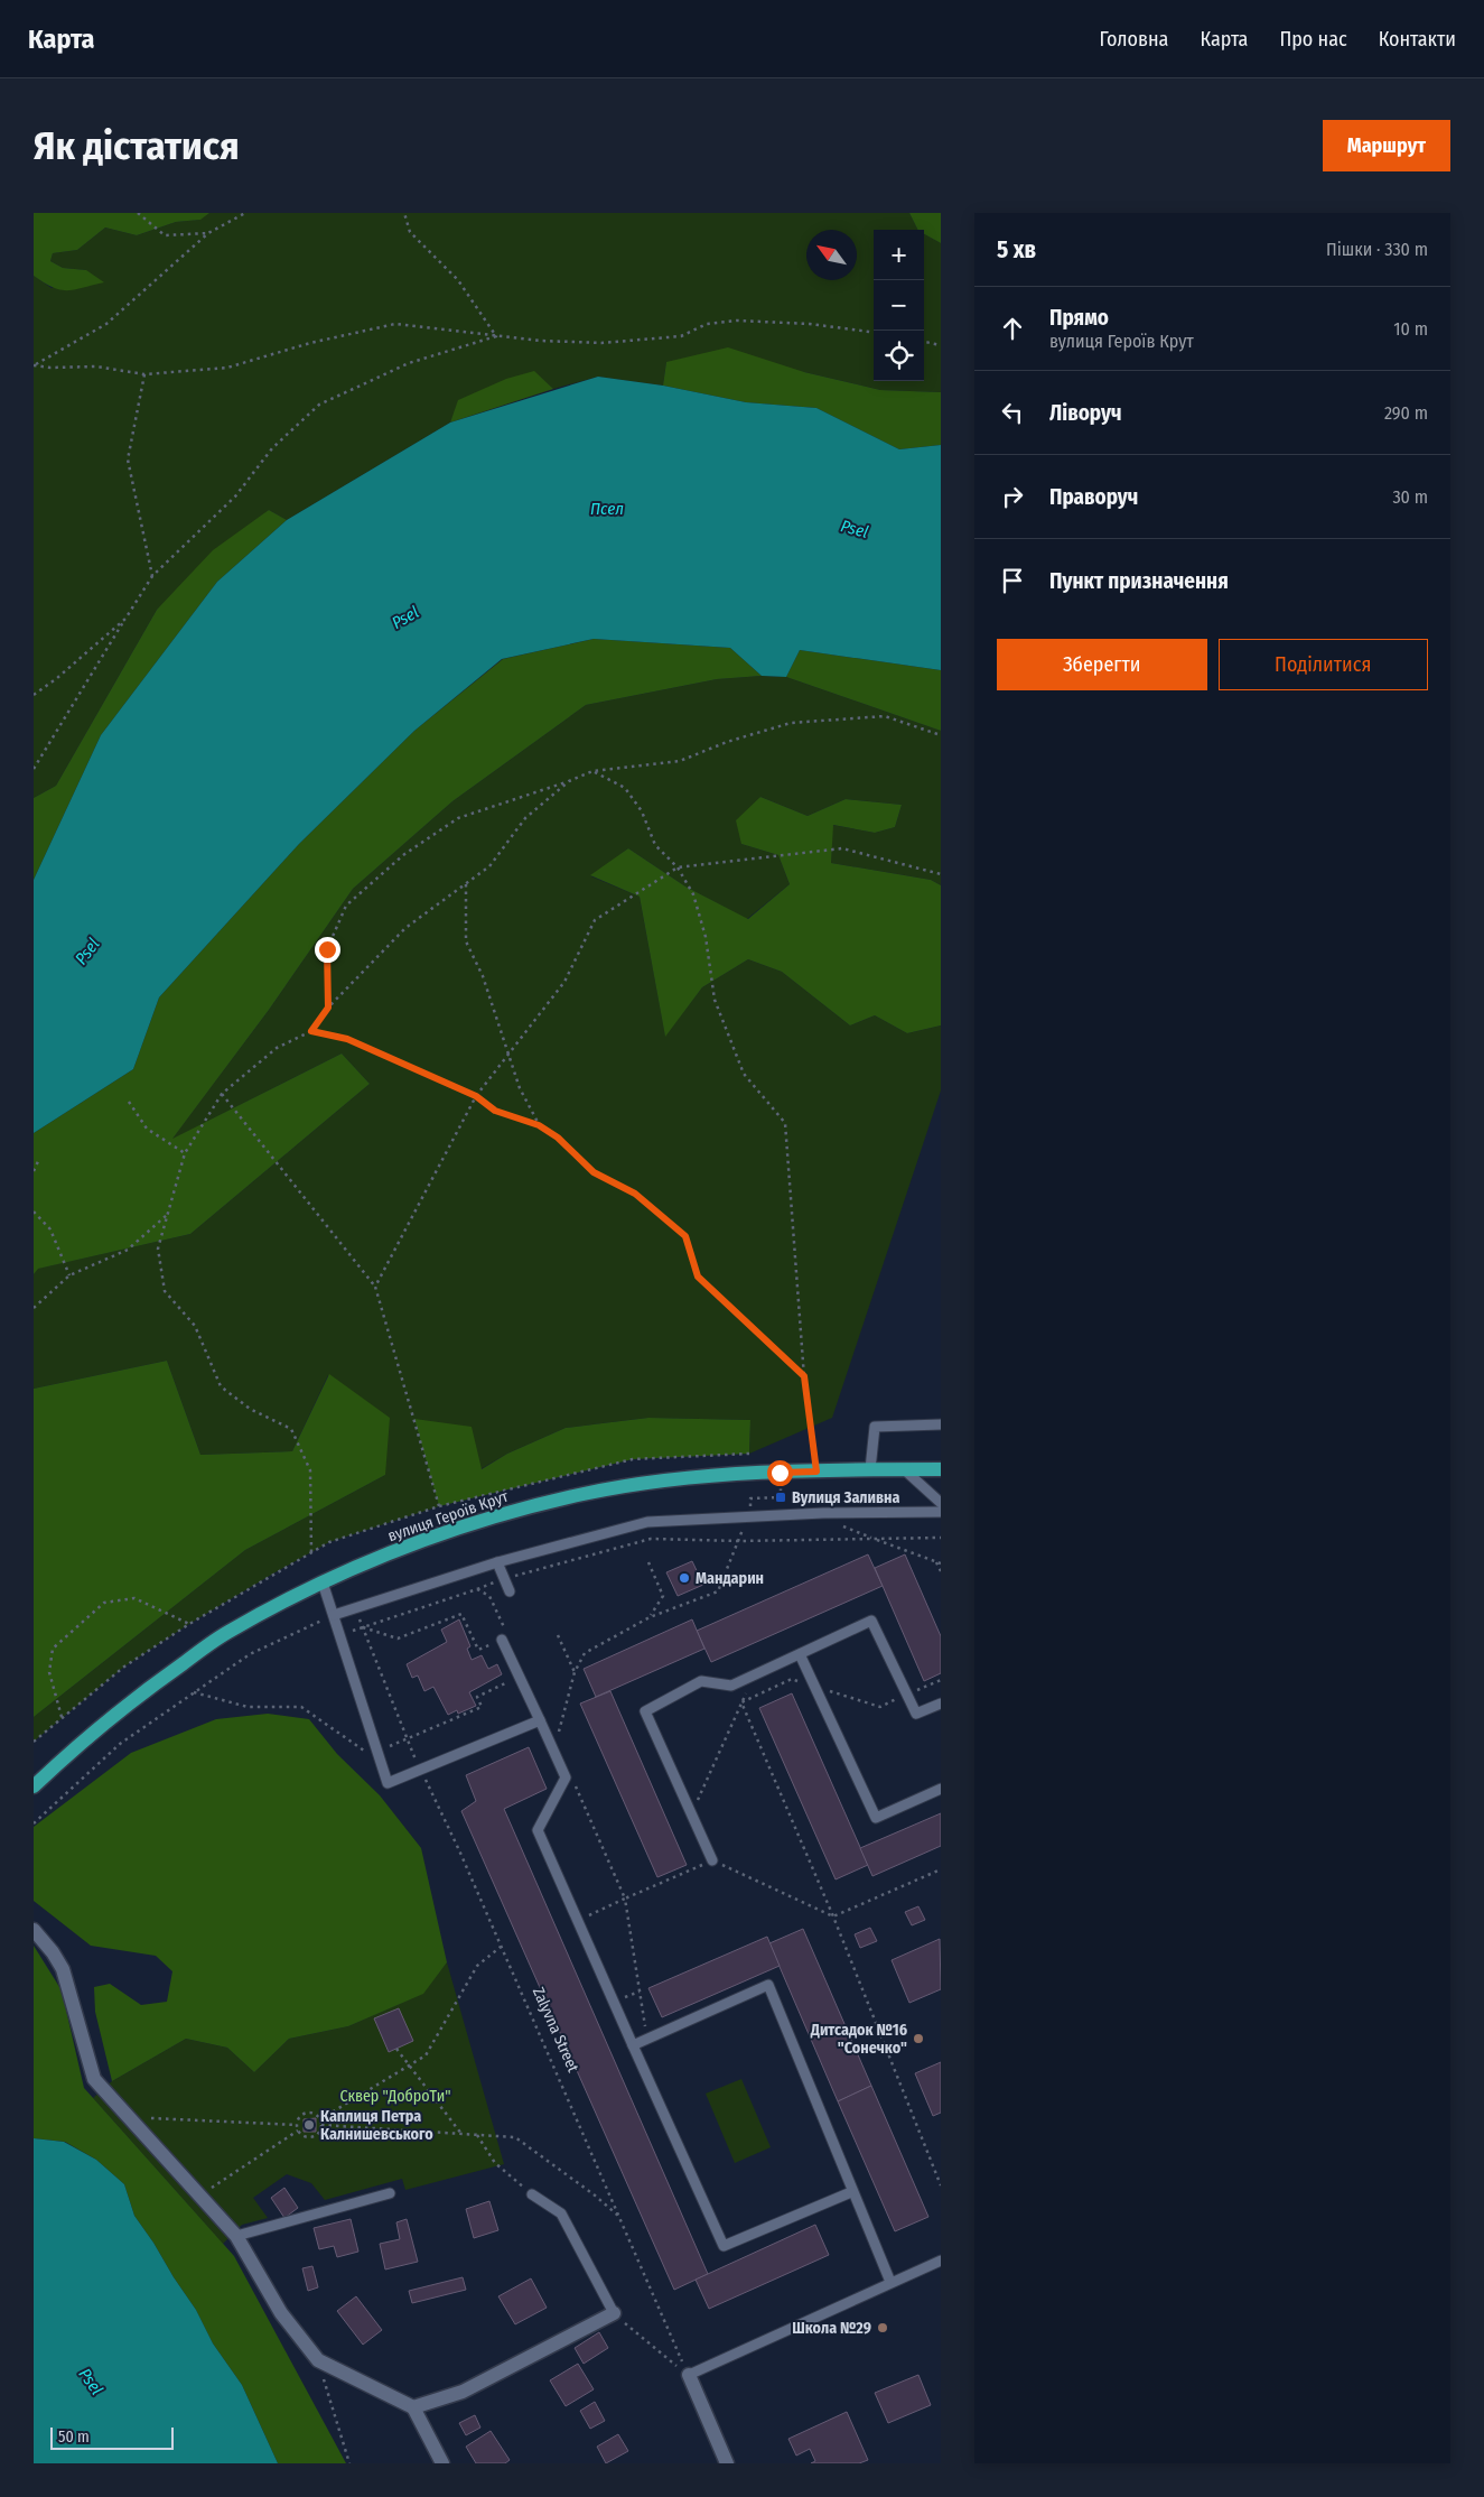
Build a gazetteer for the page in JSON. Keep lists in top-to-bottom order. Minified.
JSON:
{"streets":{"main road":["вулиця Героїв Крут"],"path":["Zalyvna Street"]},"water":["Псел","Psel"],"parks":["Сквер \"ДоброТи\""],"places":{"transit":["Вулиця Заливна"],"other":["Мандарин","Дитсадок №16 \"Сонечко\"","Каплиця Петра Калнишевського","Школа №29"]},"scale_bar":"50 m","north":"top left","page":{"header":"Карта","nav":["Головна","Карта","Про нас","Контакти"],"buttons":["Маршрут",["Зберегти","Поділитися"]],"title":"Як дістатися","heading":["5 хв","Пішки · 330 m"],"map_buttons":["+","−"],"list":[["Прямо","вулиця Героїв Крут","10 m"],["Ліворуч","290 m"],["Праворуч","30 m"],"Пункт призначення"],"scale":"50 m"}}
